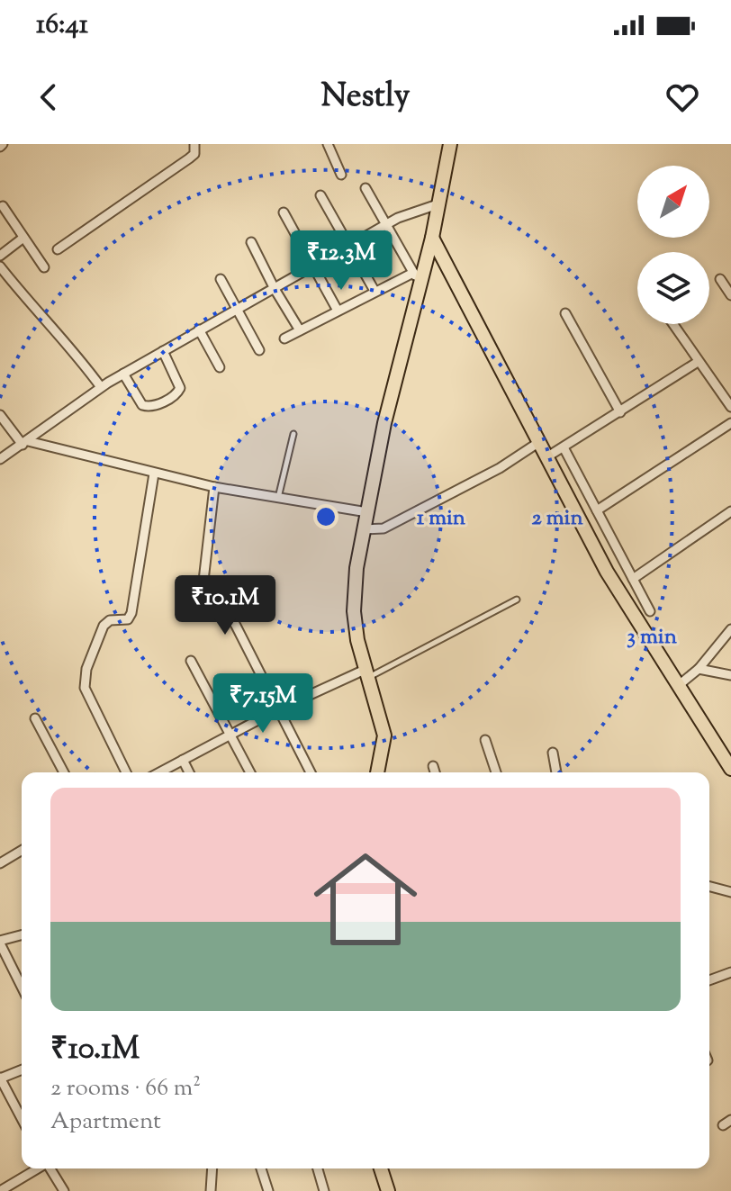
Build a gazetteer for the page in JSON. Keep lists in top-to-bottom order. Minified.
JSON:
{"north":"top right","page":{"status":"16:41","header":"Nestly","price":["₹12.3M","₹10.1M","₹7.15M"],"list":[{"name":"₹10.1M","note":"2 rooms · 66 m² · Apartment"}]},"rings":["1 min","2 min","3 min"]}
